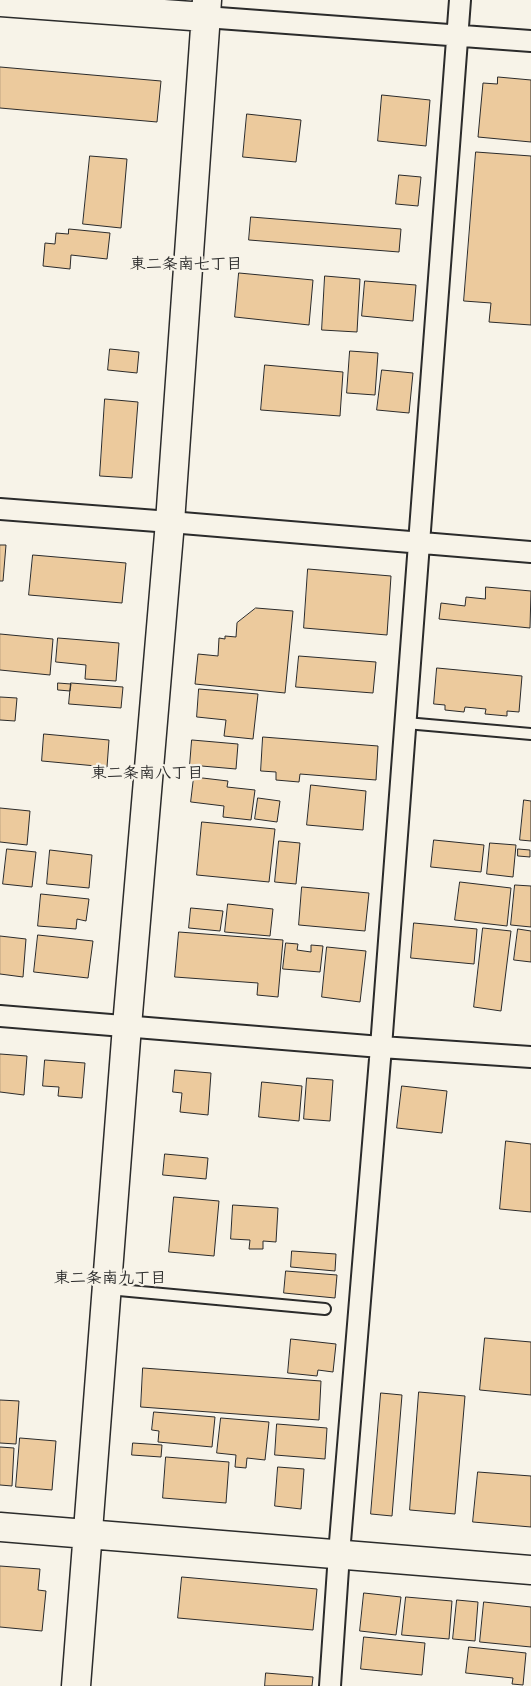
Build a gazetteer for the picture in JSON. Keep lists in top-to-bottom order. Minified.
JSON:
{"districts":["東二条南七丁目","東二条南八丁目","東二条南九丁目"]}
